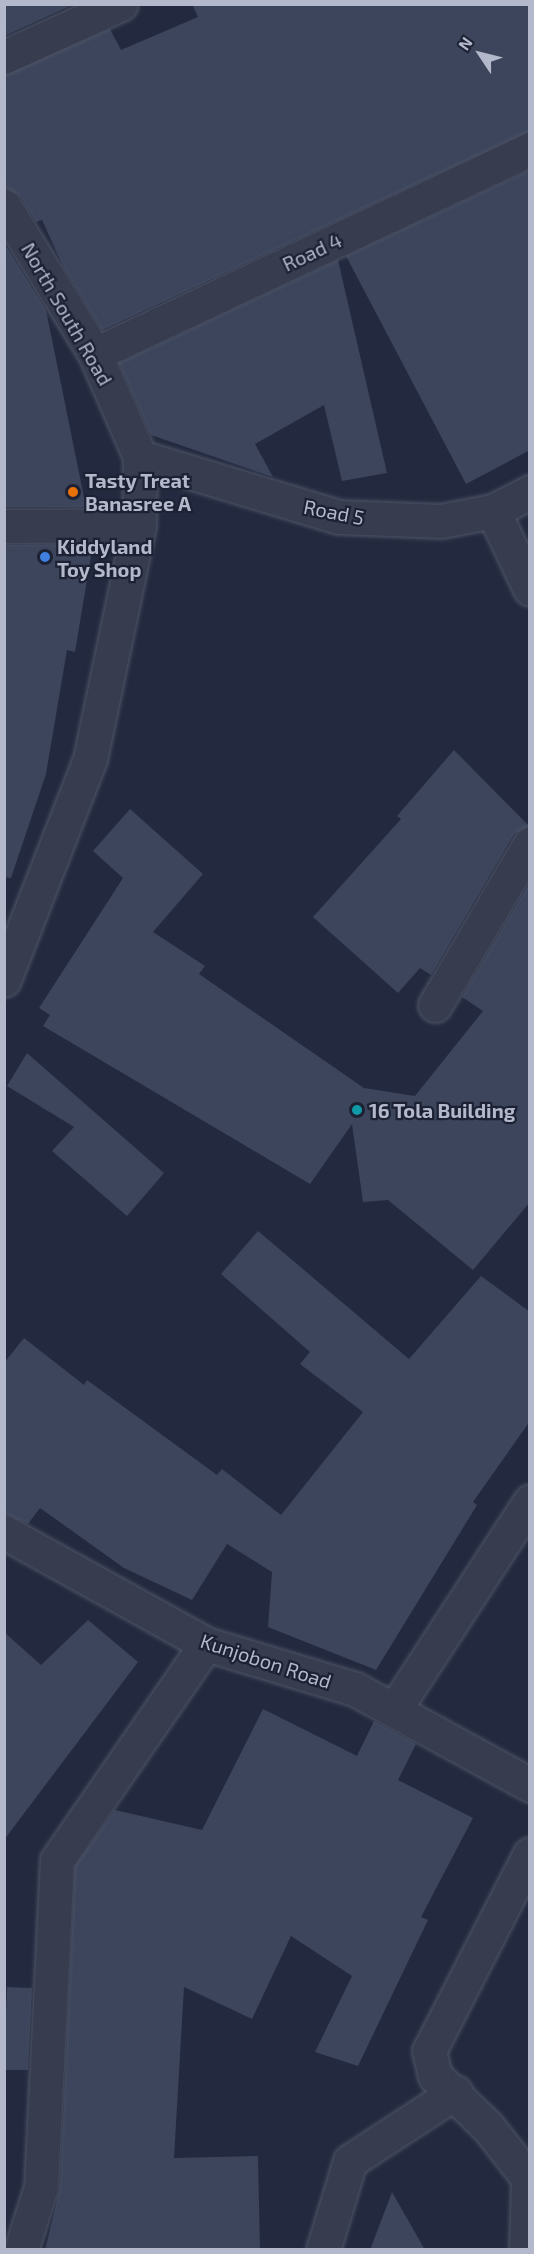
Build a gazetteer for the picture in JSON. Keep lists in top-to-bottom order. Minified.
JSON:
{"streets":{"street":["Road 4","North South Road","Road 5","Kunjobon Road"]},"crossings":[["Road 4","North South Road"],["North South Road","Road 5"]],"places":["Tasty Treat Banasree A","Kiddyland Toy Shop","16 Tola Building"],"north":"top left"}
